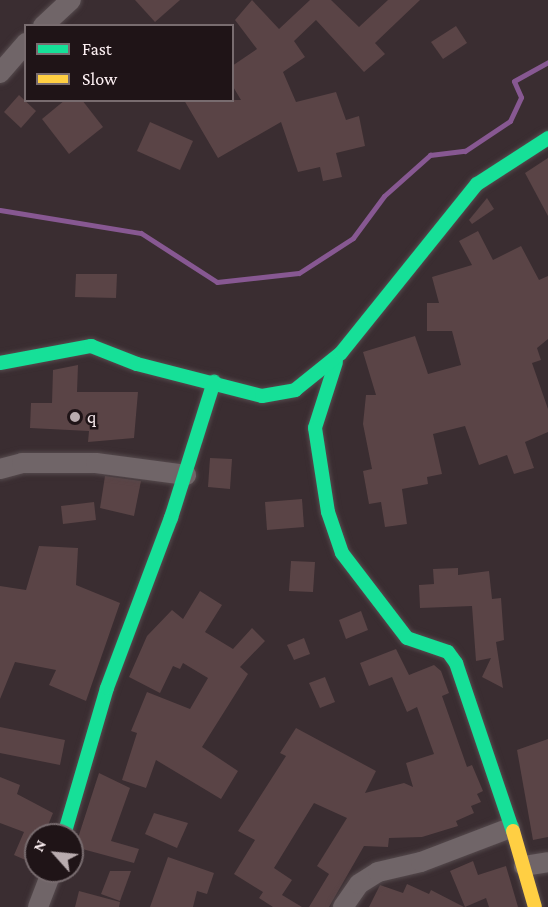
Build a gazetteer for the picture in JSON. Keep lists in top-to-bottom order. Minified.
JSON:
{"places":["q"],"legend":["Fast","Slow"],"north":"top left"}
